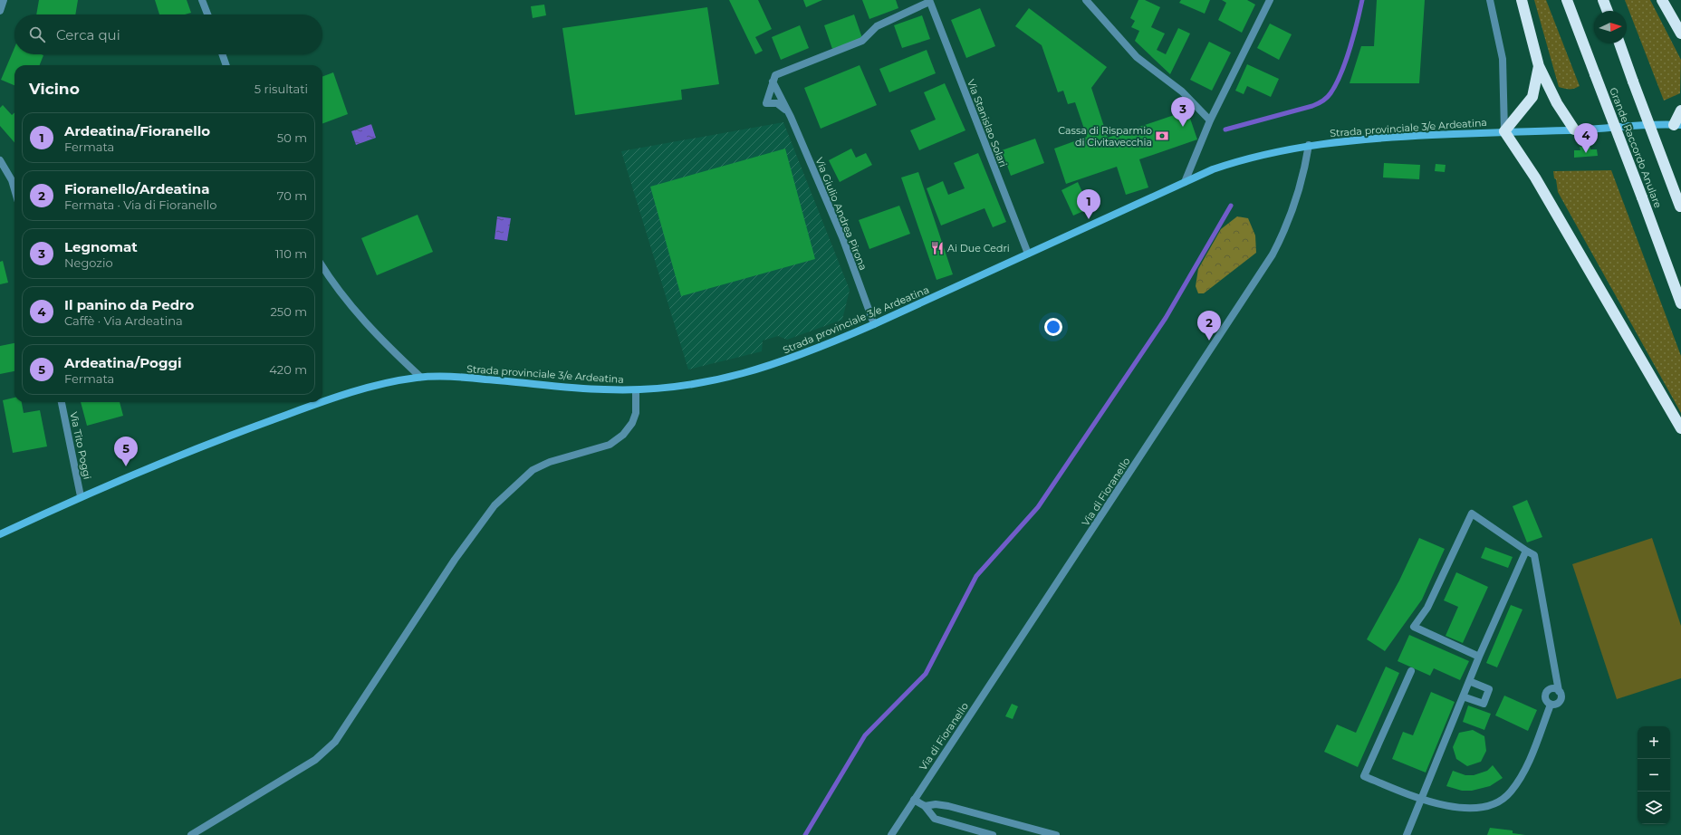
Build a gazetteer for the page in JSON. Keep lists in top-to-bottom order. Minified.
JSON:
{"streets":{"highway":["Grande Raccordo Anulare"],"main road":["Strada provinciale 3/e Ardeatina"],"street":["Via Stanislao Solari","Via Giulio Andrea Pirona","Via Tito Poggi","Via di Fioranello"]},"crossings":[["Via Stanislao Solari","Strada provinciale 3/e Ardeatina"],["Strada provinciale 3/e Ardeatina","Via Giulio Andrea Pirona"],["Strada provinciale 3/e Ardeatina","Via Tito Poggi"],["Strada provinciale 3/e Ardeatina","Via di Fioranello"]],"places":{"bank":["Cassa di Risparmio di Civitavecchia"],"restaurant":["Ai Due Cedri"]},"north":"right","page":{"search":"Cerca qui","heading":["Vicino","5 risultati"],"pins":["3","4","1","2","5"],"list":[{"mark":"1","name":"Ardeatina/Fioranello","note":"Fermata","value":"50 m"},{"mark":"2","name":"Fioranello/Ardeatina","note":"Fermata · Via di Fioranello","value":"70 m"},{"mark":"3","name":"Legnomat","note":"Negozio","value":"110 m"},{"mark":"4","name":"Il panino da Pedro","note":"Caffè · Via Ardeatina","value":"250 m"},{"mark":"5","name":"Ardeatina/Poggi","note":"Fermata","value":"420 m"}],"map_buttons":["+","−"]}}
